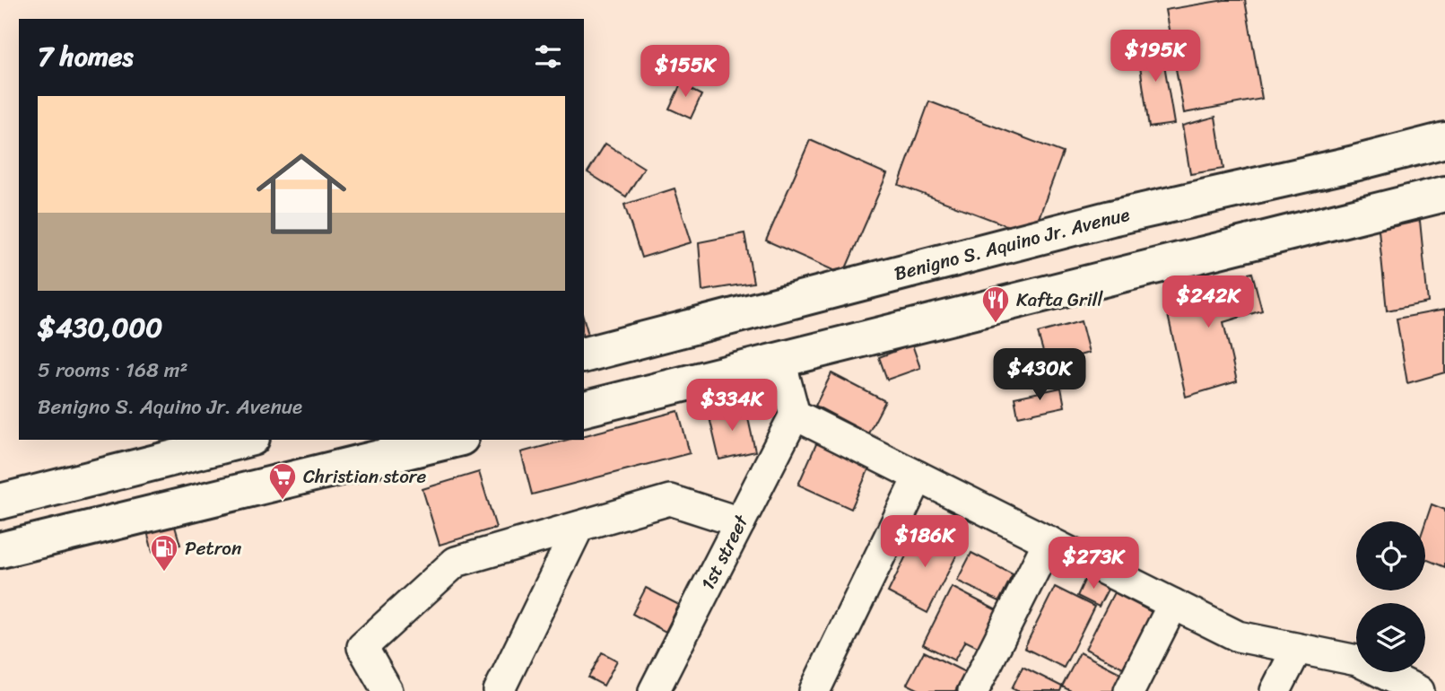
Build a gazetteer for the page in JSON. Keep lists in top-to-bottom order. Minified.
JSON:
{"streets":{"main road":["Benigno S. Aquino Jr. Avenue"],"street":["1st street"]},"places":{"restaurant":["Kafta Grill"],"supermarket":["Christian store"],"fuel station":["Petron"]},"page":{"heading":"7 homes","price":["$195K","$155K","$242K","$430K","$334K","$186K","$273K"],"list":[{"name":"$430,000","note":"5 rooms · 168 m² · Benigno S. Aquino Jr. Avenue"}]}}
